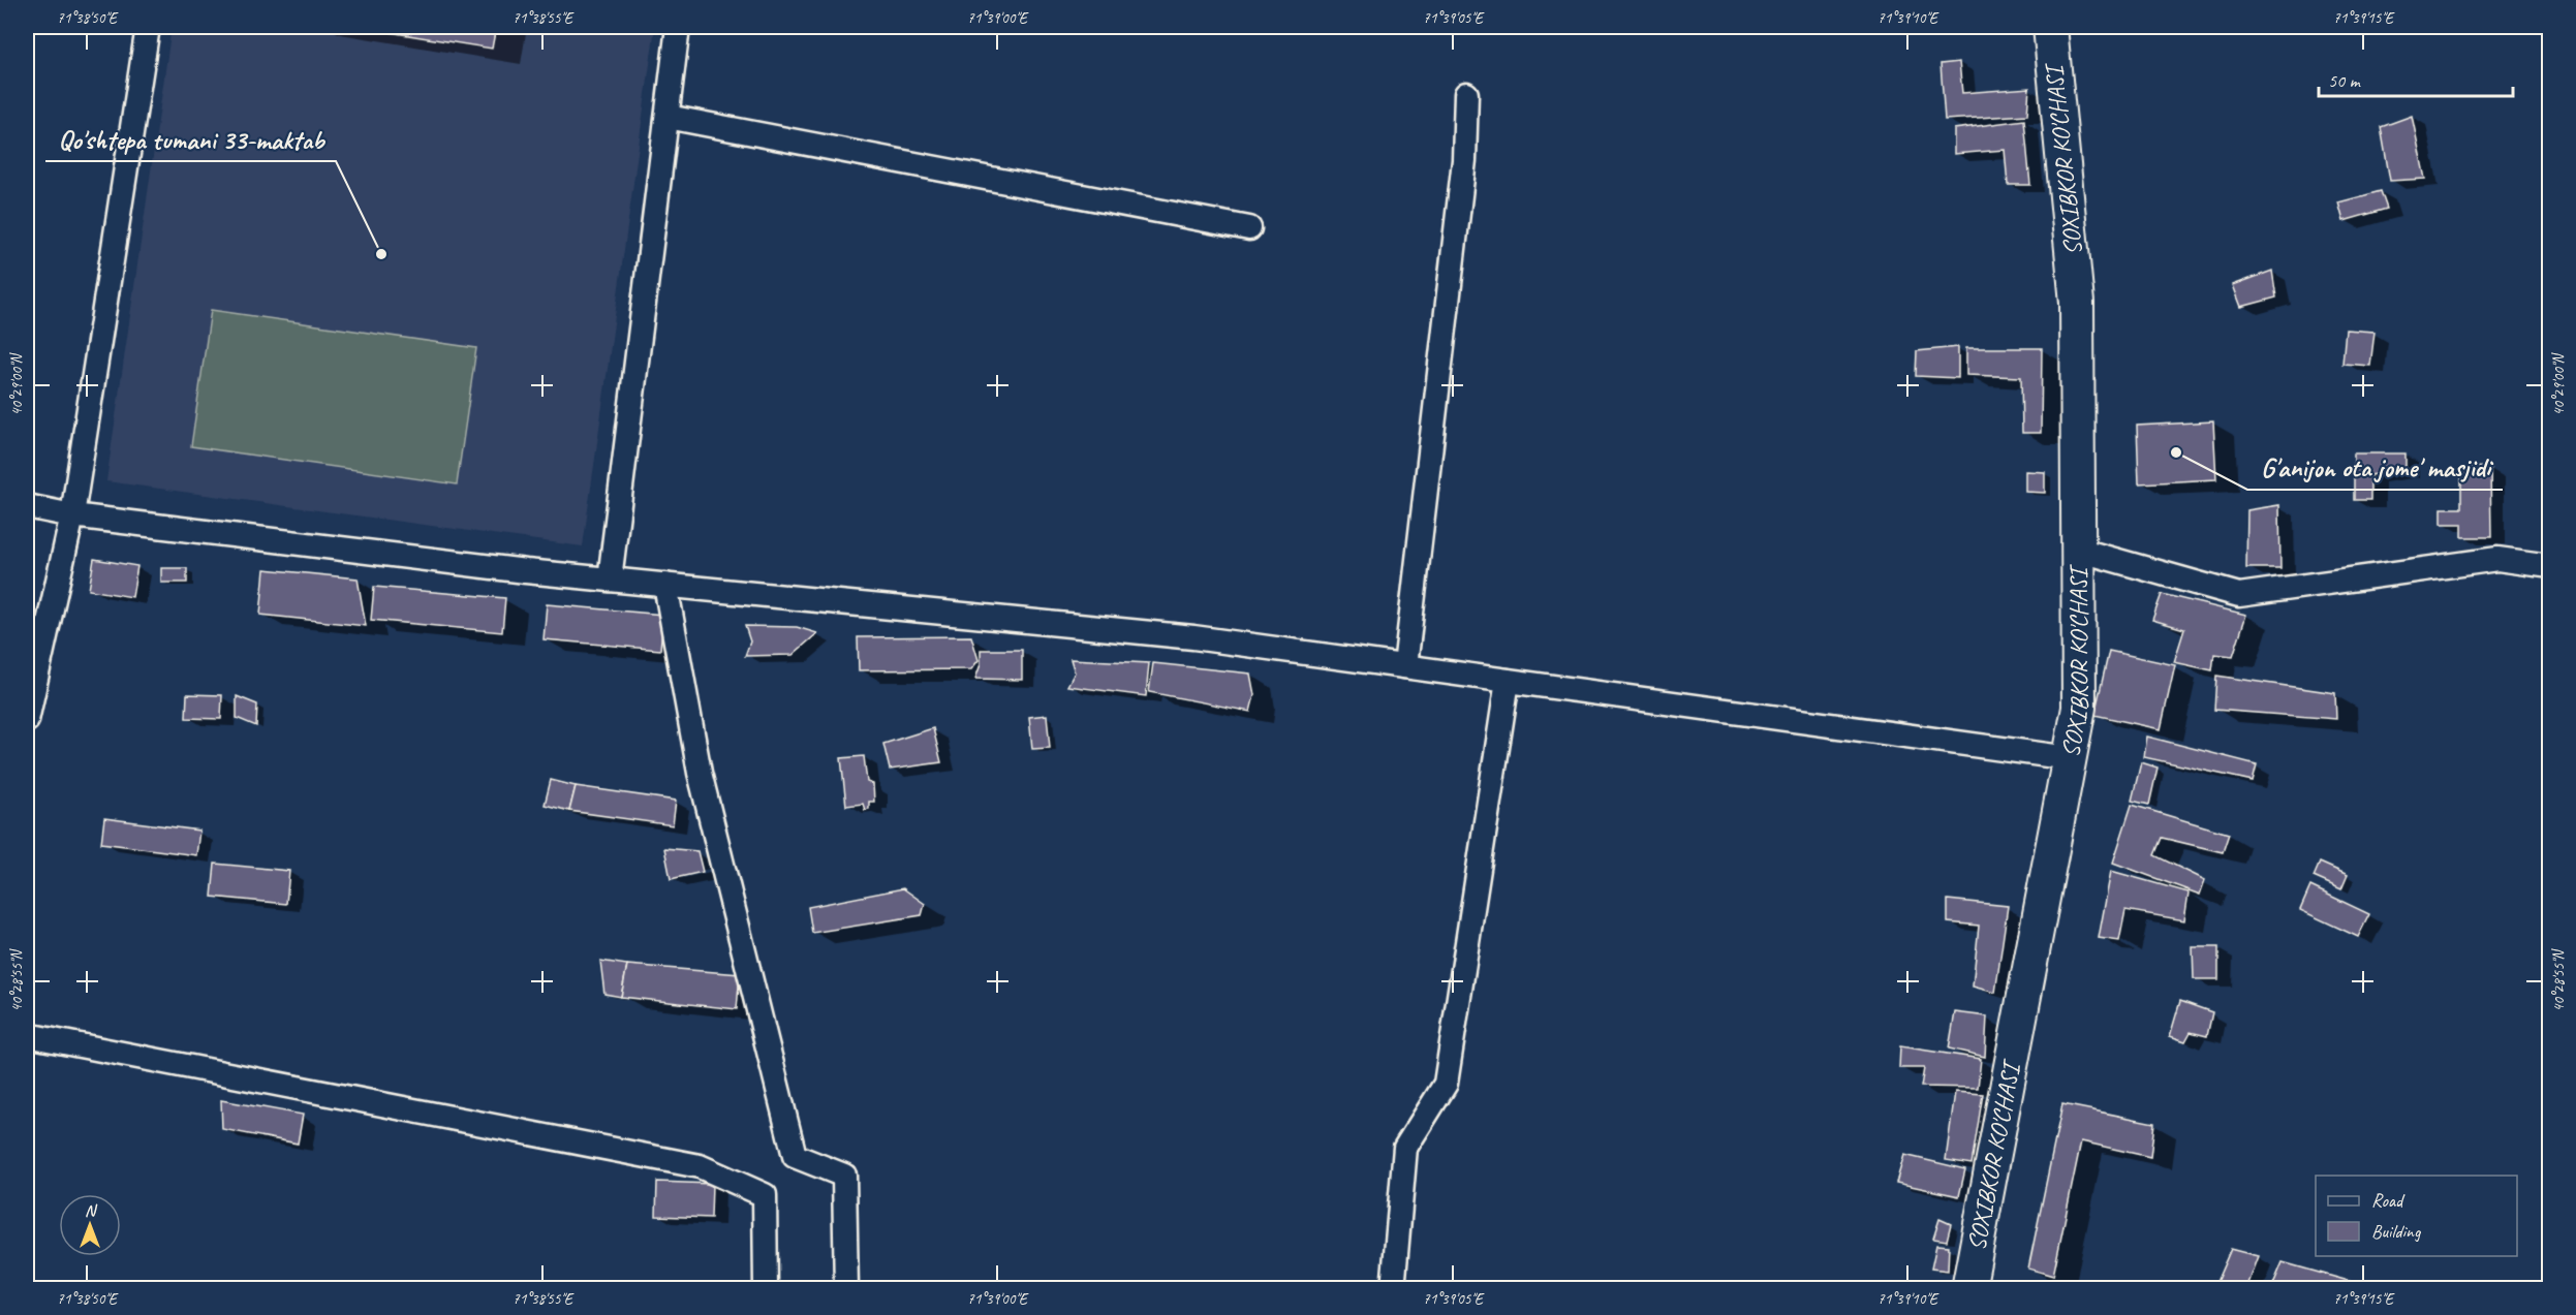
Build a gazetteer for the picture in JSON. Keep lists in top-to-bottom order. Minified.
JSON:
{"streets":{"main road":["SOXIBKOR KO'CHASI"]},"places":["Qo'shtepa tumani 33-maktab","G'anijon ota jome' masjidi"],"legend":["Road","Building"],"scale_bar":"50 m","north":"top","coordinates":["71°38'50\"E","71°38'55\"E","71°39'00\"E","71°39'05\"E","71°39'10\"E","71°39'15\"E","40°29'00\"N","40°28'55\"N"]}
